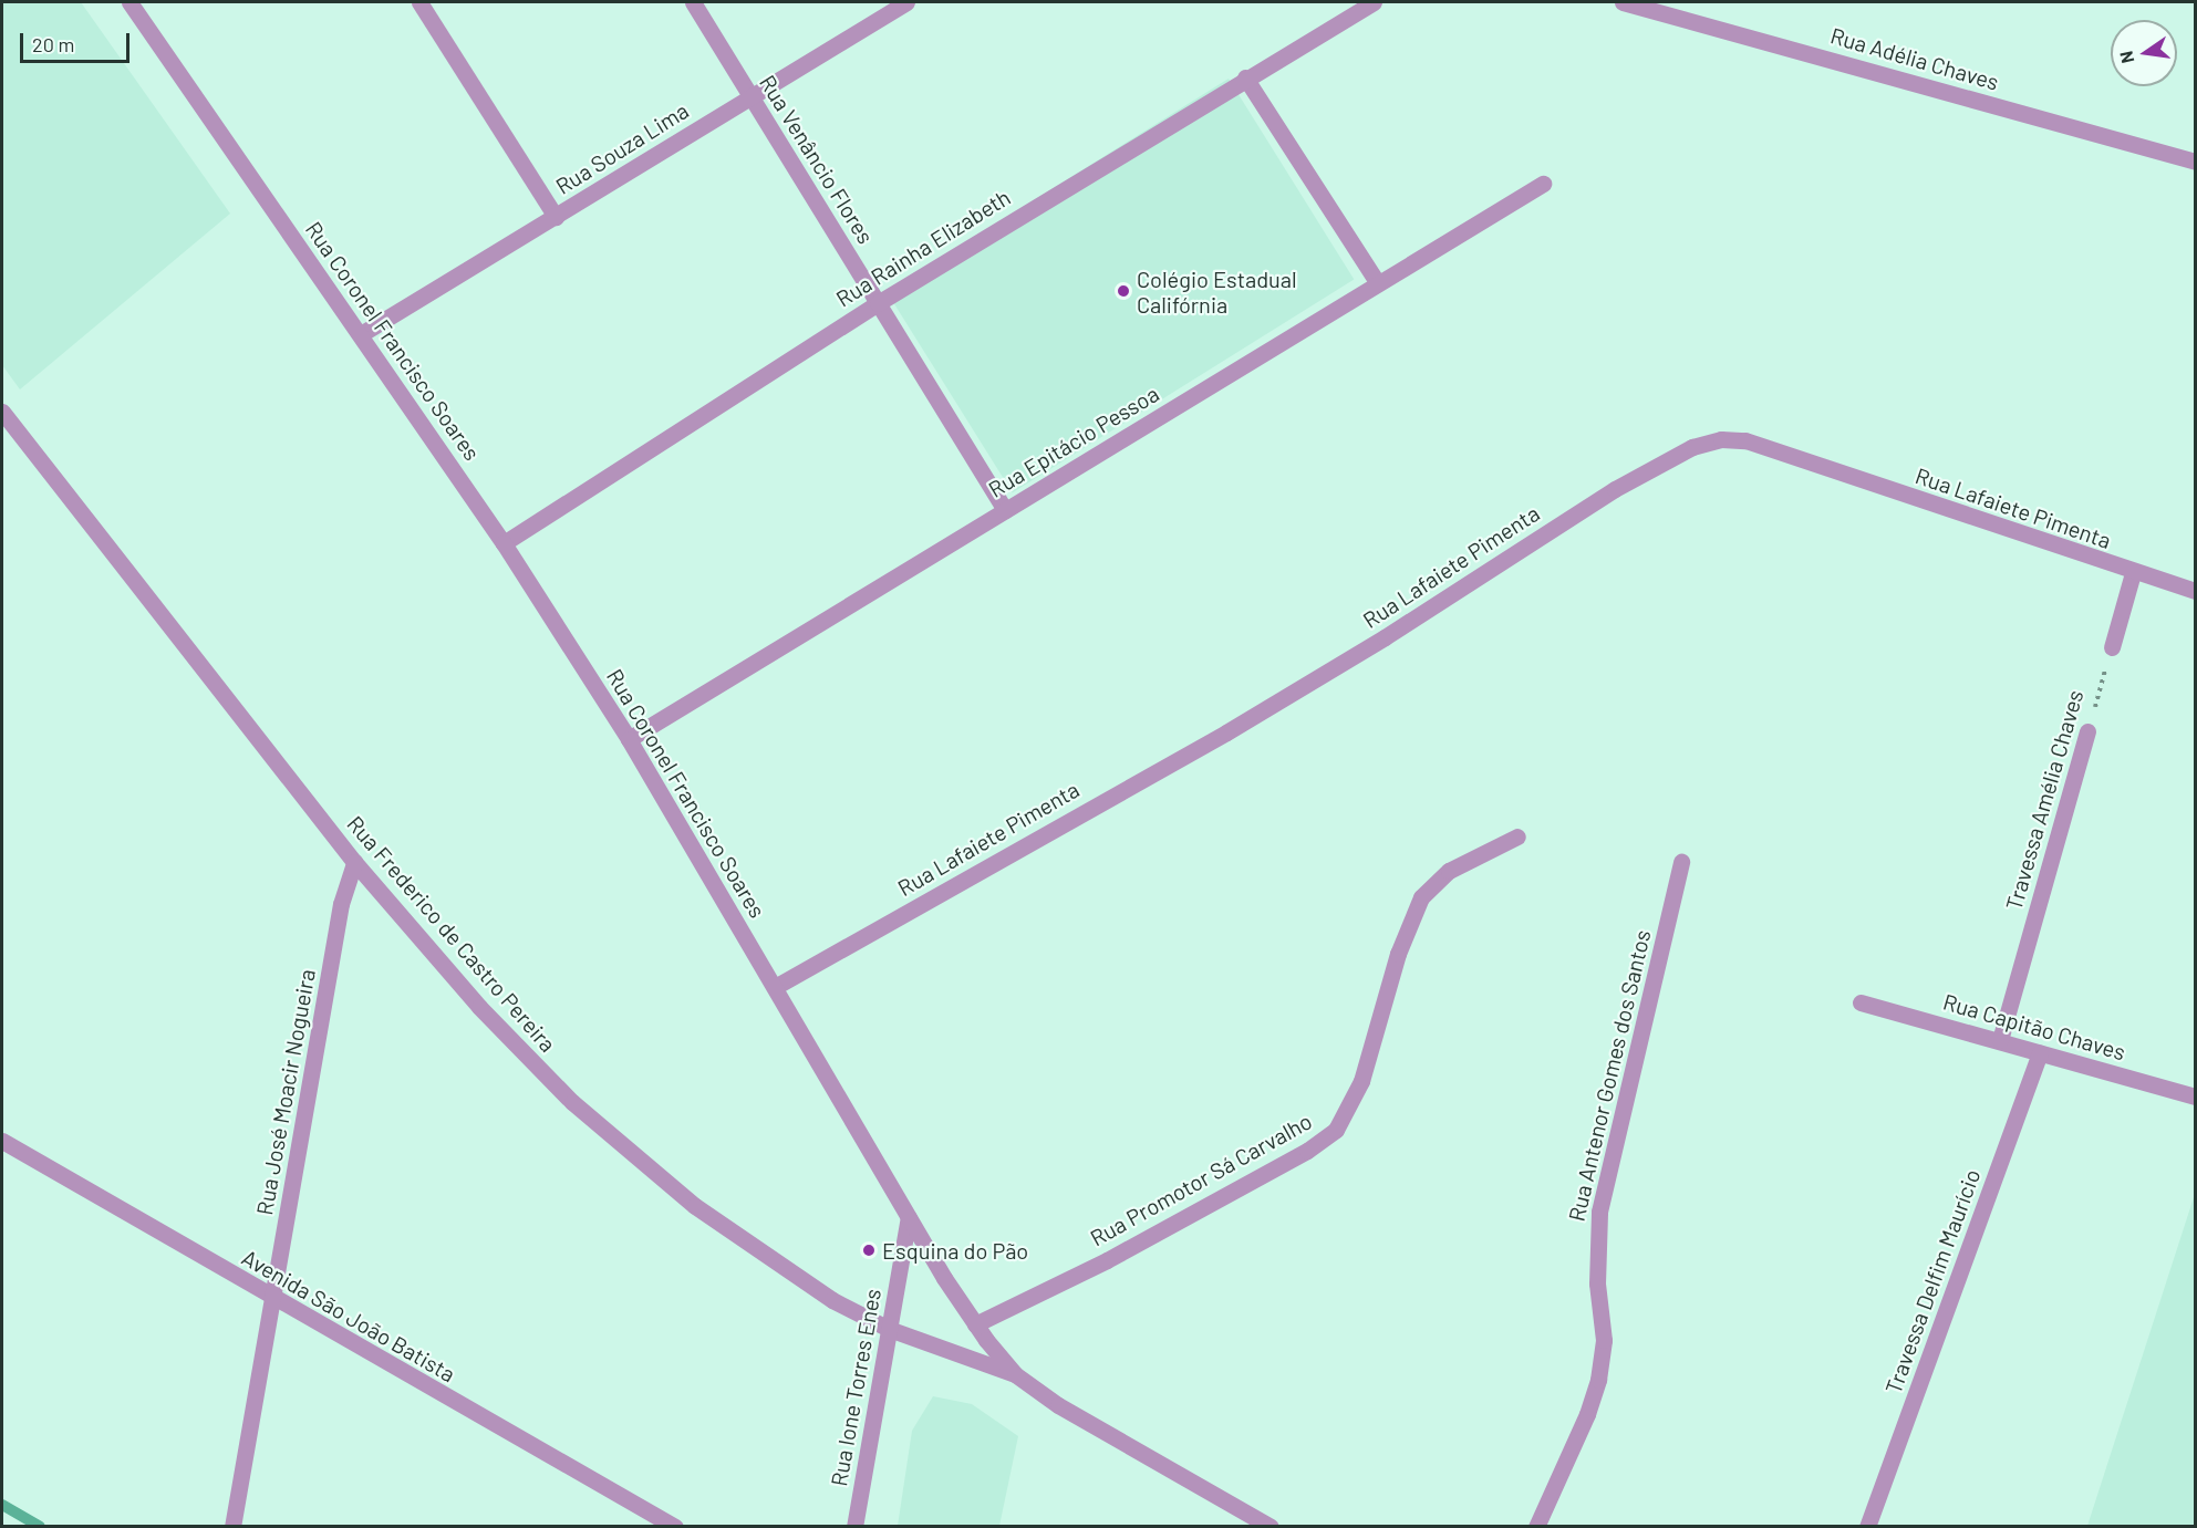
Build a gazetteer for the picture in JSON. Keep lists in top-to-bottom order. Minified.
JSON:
{"streets":{"street":["Rua Adélia Chaves","Rua Souza Lima","Rua Venâncio Flores","Rua Rainha Elizabeth","Rua Coronel Francisco Soares","Rua Epitácio Pessoa","Rua Lafaiete Pimenta","Travessa Amélia Chaves","Rua Frederico de Castro Pereira","Rua Capitão Chaves","Rua Antenor Gomes dos Santos","Rua José Moacir Nogueira","Rua Promotor Sá Carvalho","Travessa Delfim Maurício","Avenida São João Batista","Rua Ione Torres Enes"]},"crossings":[["Rua Souza Lima","Rua Venâncio Flores"],["Rua Souza Lima","Rua Coronel Francisco Soares"],["Rua Venâncio Flores","Rua Rainha Elizabeth"],["Rua Venâncio Flores","Rua Epitácio Pessoa"],["Rua Rainha Elizabeth","Rua Coronel Francisco Soares"],["Rua Coronel Francisco Soares","Rua Epitácio Pessoa"],["Rua Coronel Francisco Soares","Rua Lafaiete Pimenta"],["Rua Coronel Francisco Soares","Rua Frederico de Castro Pereira"],["Rua Coronel Francisco Soares","Rua Promotor Sá Carvalho"],["Rua Coronel Francisco Soares","Rua Ione Torres Enes"],["Travessa Amélia Chaves","Rua Capitão Chaves"],["Rua Frederico de Castro Pereira","Rua José Moacir Nogueira"],["Rua Frederico de Castro Pereira","Rua Ione Torres Enes"],["Rua Capitão Chaves","Travessa Delfim Maurício"],["Rua José Moacir Nogueira","Avenida São João Batista"]],"places":["Colégio Estadual Califórnia","Esquina do Pão"],"scale_bar":"20 m","north":"left"}
